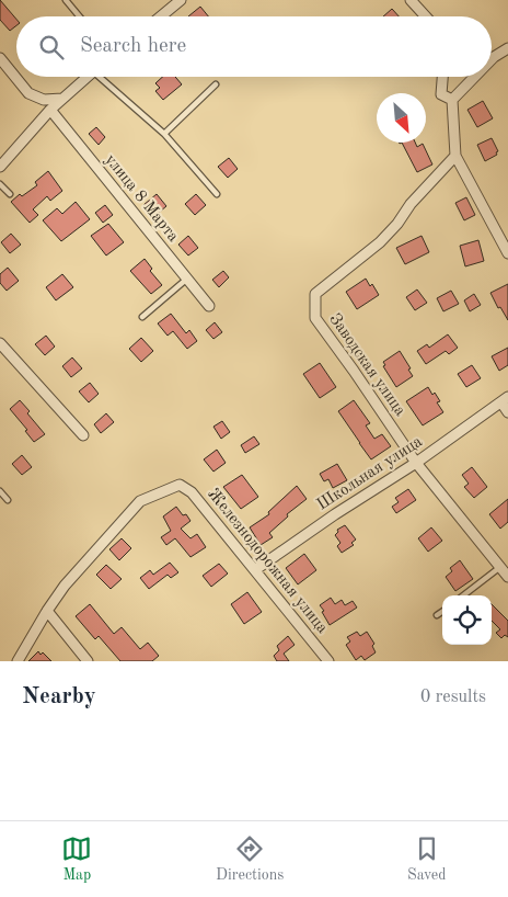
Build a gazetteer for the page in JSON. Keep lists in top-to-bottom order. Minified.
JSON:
{"streets":{"street":["улица 8 Марта","Заводская улица","Школьная улица","Железнодорожная улица"]},"crossings":[["Заводская улица","Школьная улица"],["Школьная улица","Железнодорожная улица"]],"north":"bottom right","page":{"search":"Search here","heading":["Nearby","0 results"],"nav":["Map","Directions","Saved"]}}
